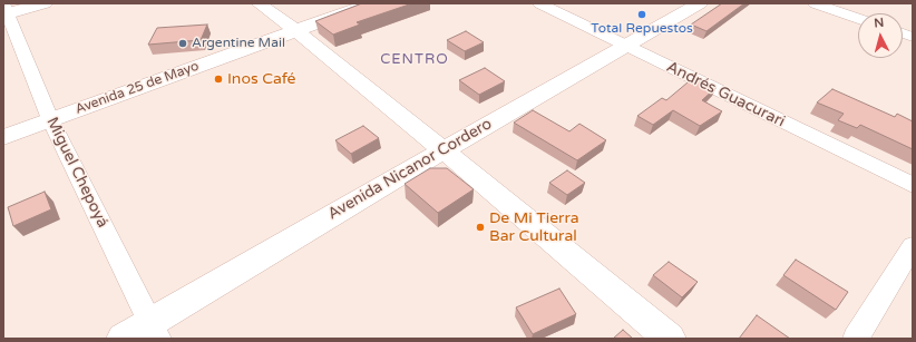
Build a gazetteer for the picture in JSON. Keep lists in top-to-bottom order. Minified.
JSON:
{"streets":{"main road":["Avenida 25 de Mayo","Avenida Nicanor Cordero"],"street":["Andrés Guacurari","Miguel Chepoyá"]},"crossings":[["Avenida 25 de Mayo","Miguel Chepoyá"],["Andrés Guacurari","Avenida Nicanor Cordero"],["Avenida Nicanor Cordero","Miguel Chepoyá"]],"districts":["CENTRO"],"places":["Total Repuestos","Argentine Mail","Inos Café","De Mi Tierra Bar Cultural"],"north":"top"}
